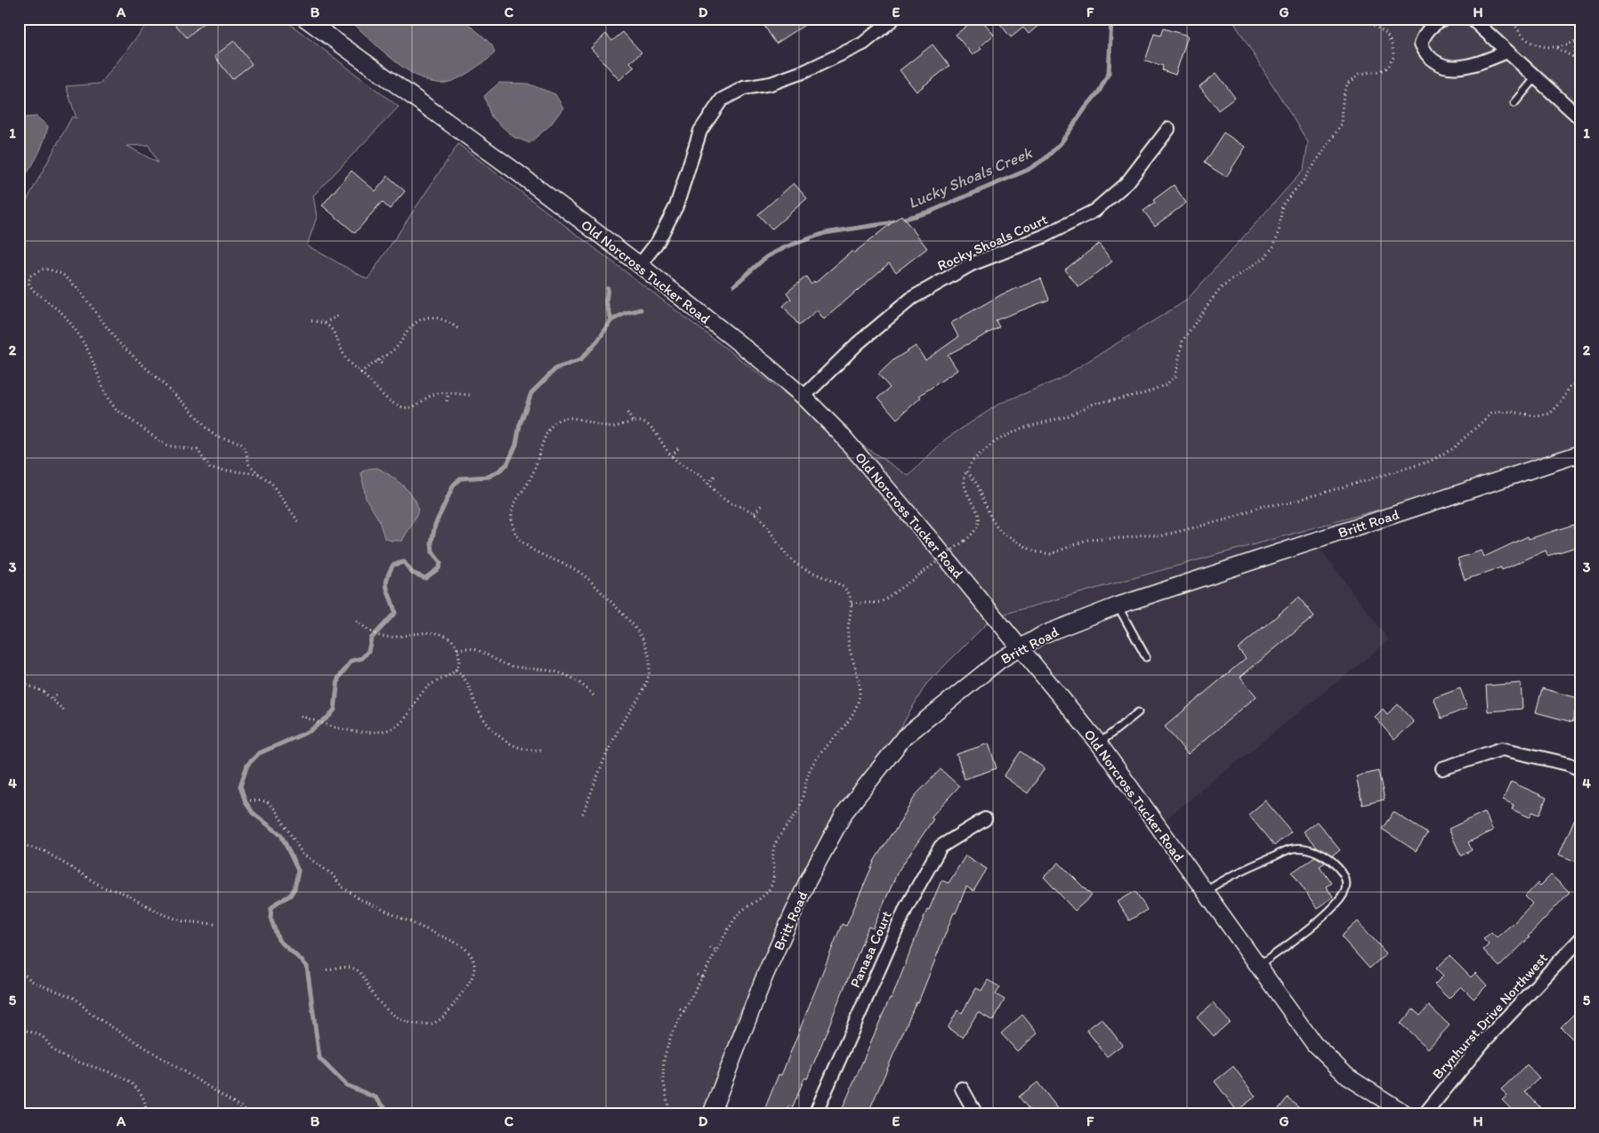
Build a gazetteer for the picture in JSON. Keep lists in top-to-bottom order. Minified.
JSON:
{"streets":{"street":["Rocky Shoals Court","Old Norcross Tucker Road","Britt Road","Panasa Court","Brynhurst Drive Northwest"]},"crossings":[["Rocky Shoals Court","Old Norcross Tucker Road"],["Old Norcross Tucker Road","Britt Road"]],"water":["Lucky Shoals Creek"],"grid":{"columns":["A","B","C","D","E","F","G","H"],"rows":["1","2","3","4","5"]}}
